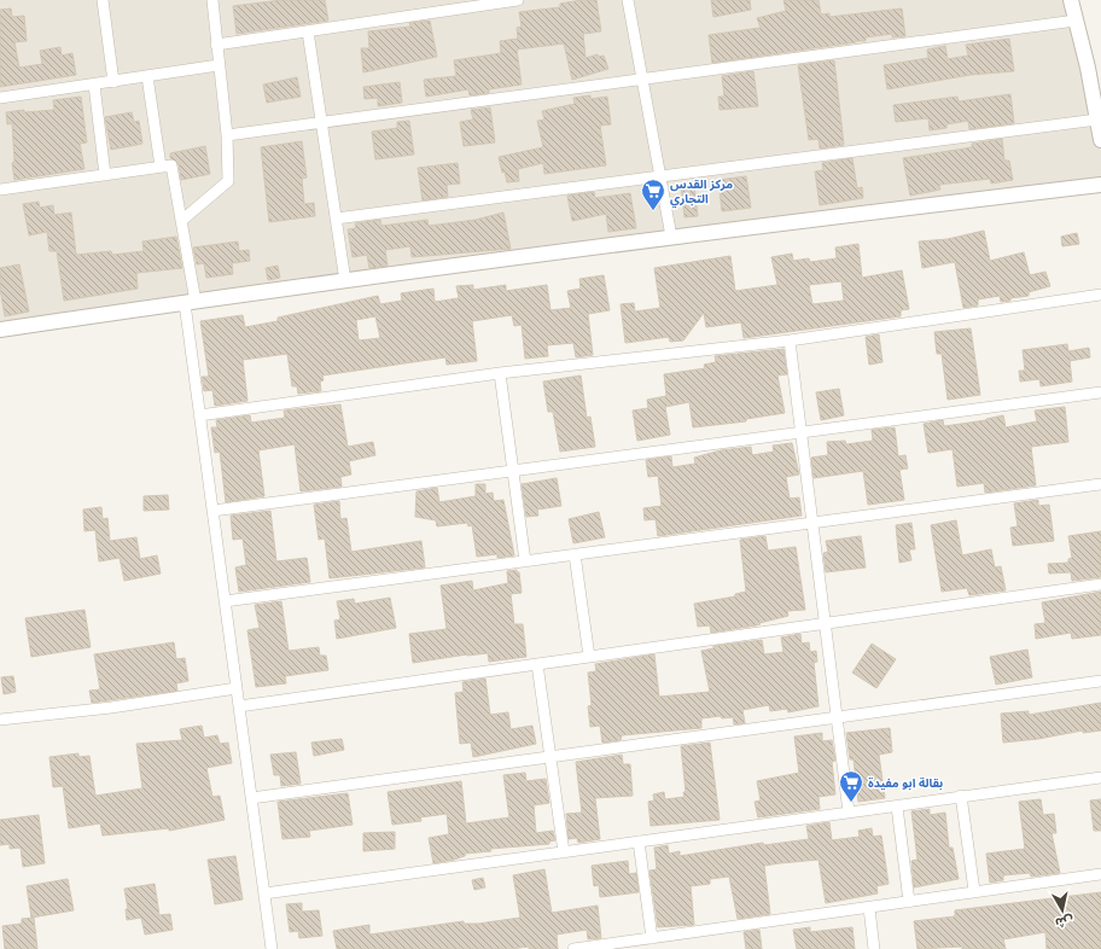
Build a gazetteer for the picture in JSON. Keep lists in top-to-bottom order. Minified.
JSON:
{"places":{"supermarket":["مركز القدس التجاري","بقالة ابو مفيدة"]},"north":"bottom"}
